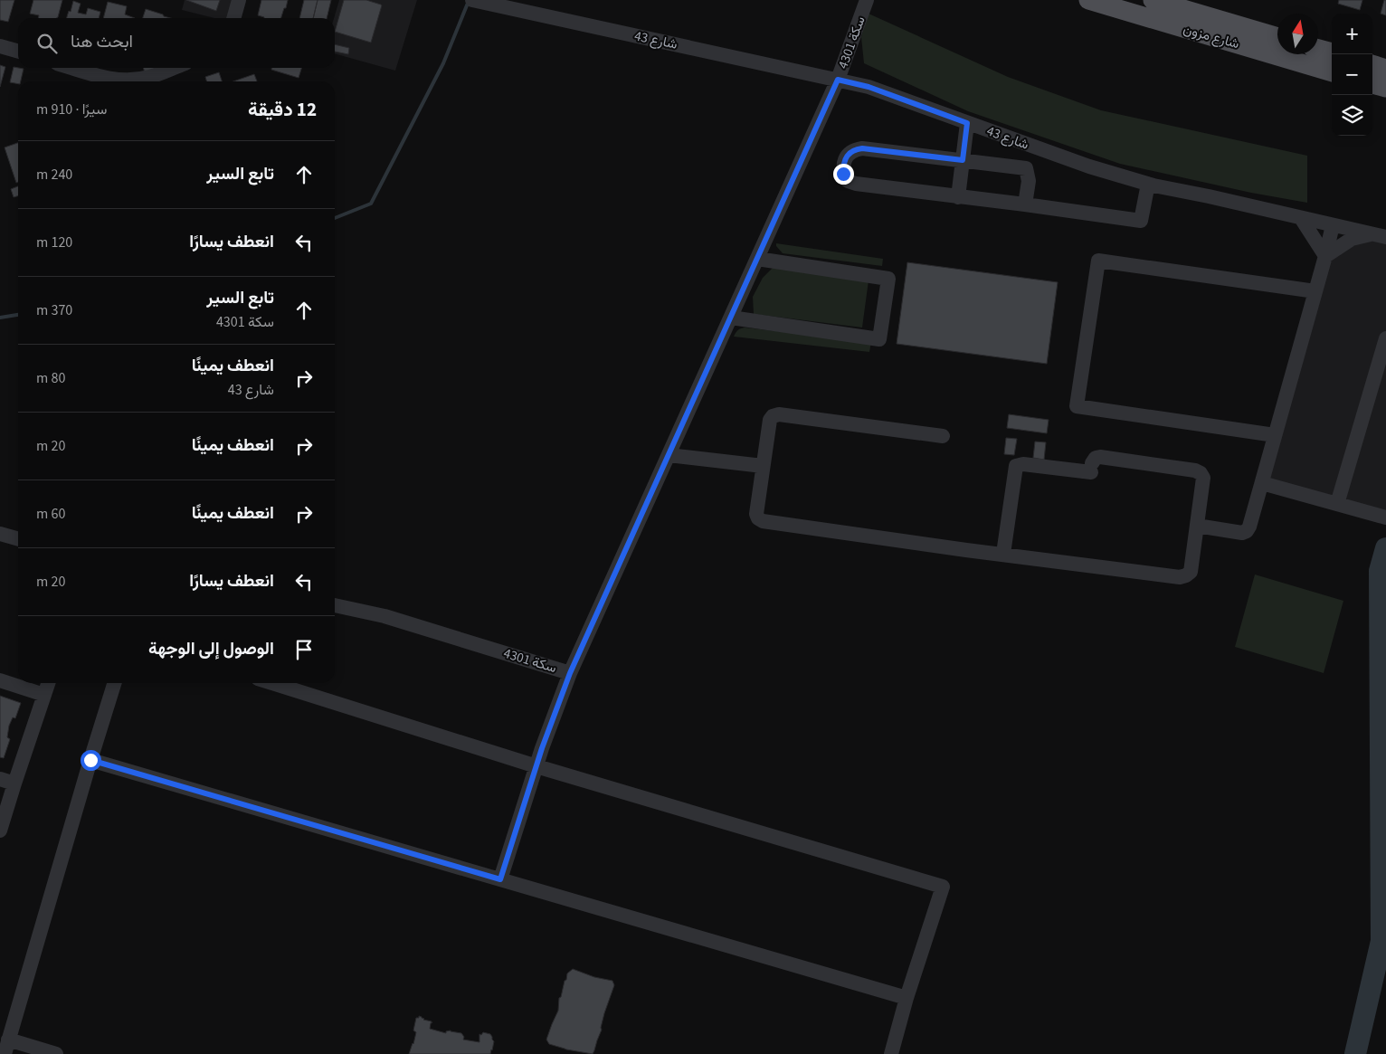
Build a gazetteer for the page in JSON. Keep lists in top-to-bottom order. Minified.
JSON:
{"streets":{"main road":["شارع مزون"],"street":["شارع 43","سكة 4301"]},"crossings":[["شارع 43","سكة 4301"]],"north":"top","page":{"map_buttons":["+","−"],"search":"ابحث هنا","heading":["12 دقيقة","سيرًا · 910 m"],"list":[["تابع السير","240 m"],["انعطف يسارًا","120 m"],["تابع السير","سكة 4301","370 m"],["انعطف يمينًا","شارع 43","80 m"],["انعطف يمينًا","20 m"],["انعطف يمينًا","60 m"],["انعطف يسارًا","20 m"],"الوصول إلى الوجهة"]}}
